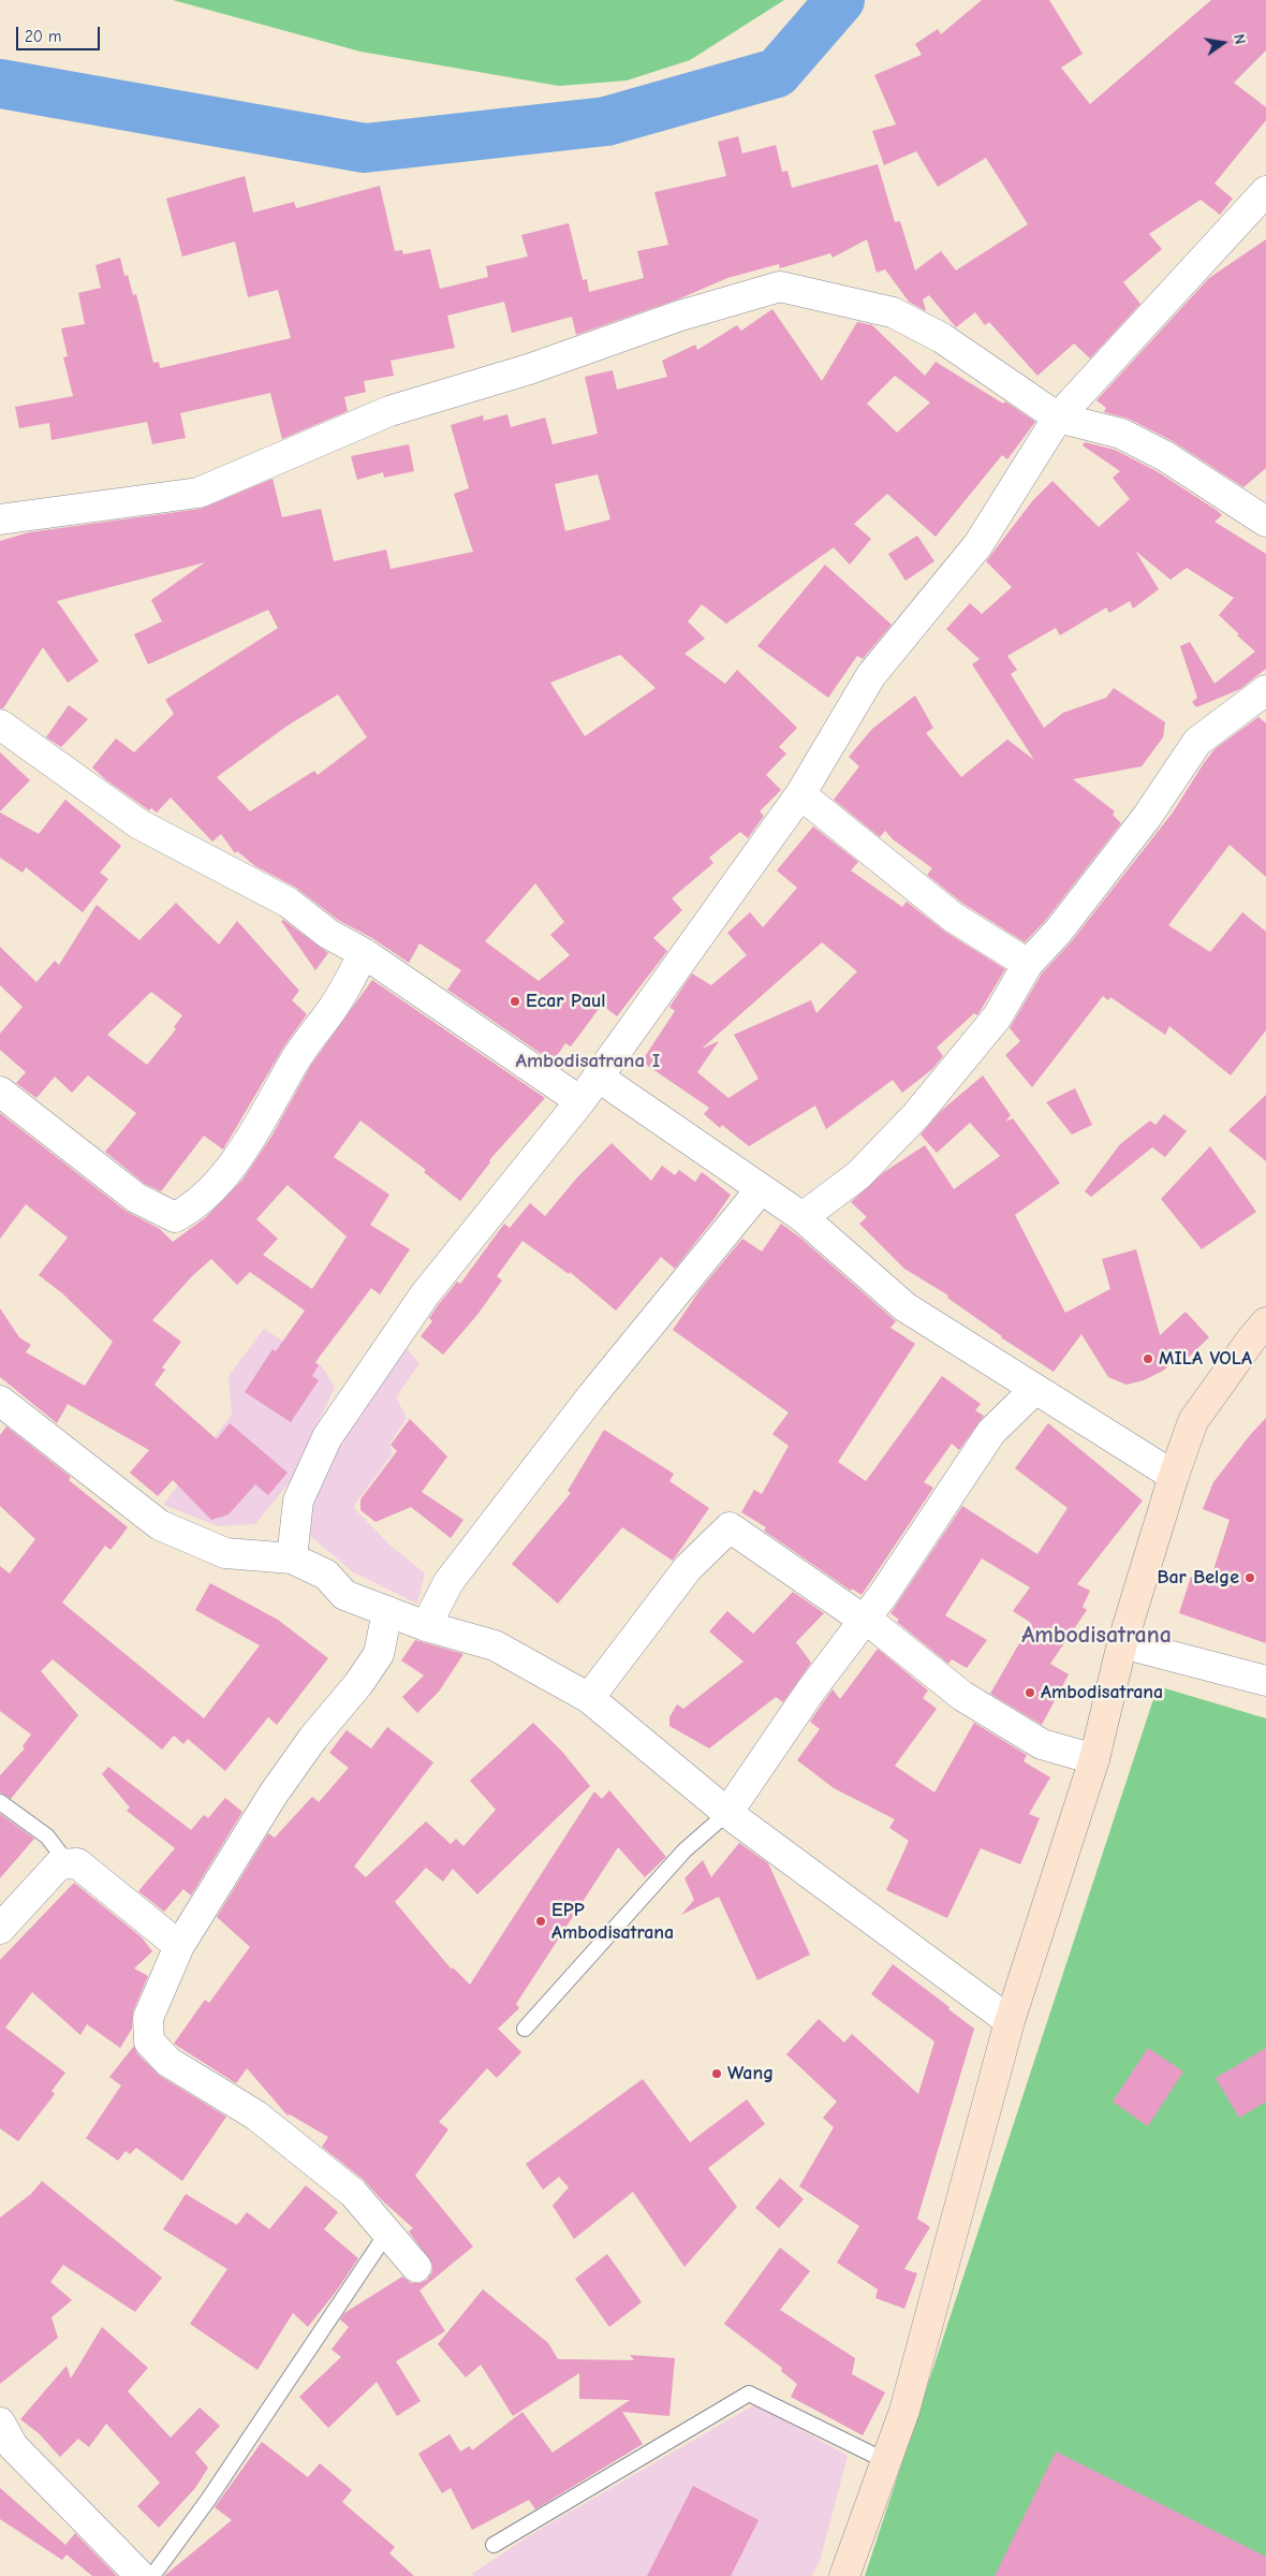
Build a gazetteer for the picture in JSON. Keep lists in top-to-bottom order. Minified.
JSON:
{"districts":["Ambodisatrana I","Ambodisatrana"],"places":["Ecar Paul","MILA VOLA","Bar Belge","Ambodisatrana","EPP Ambodisatrana","Wang"],"scale_bar":"20 m","north":"right"}
